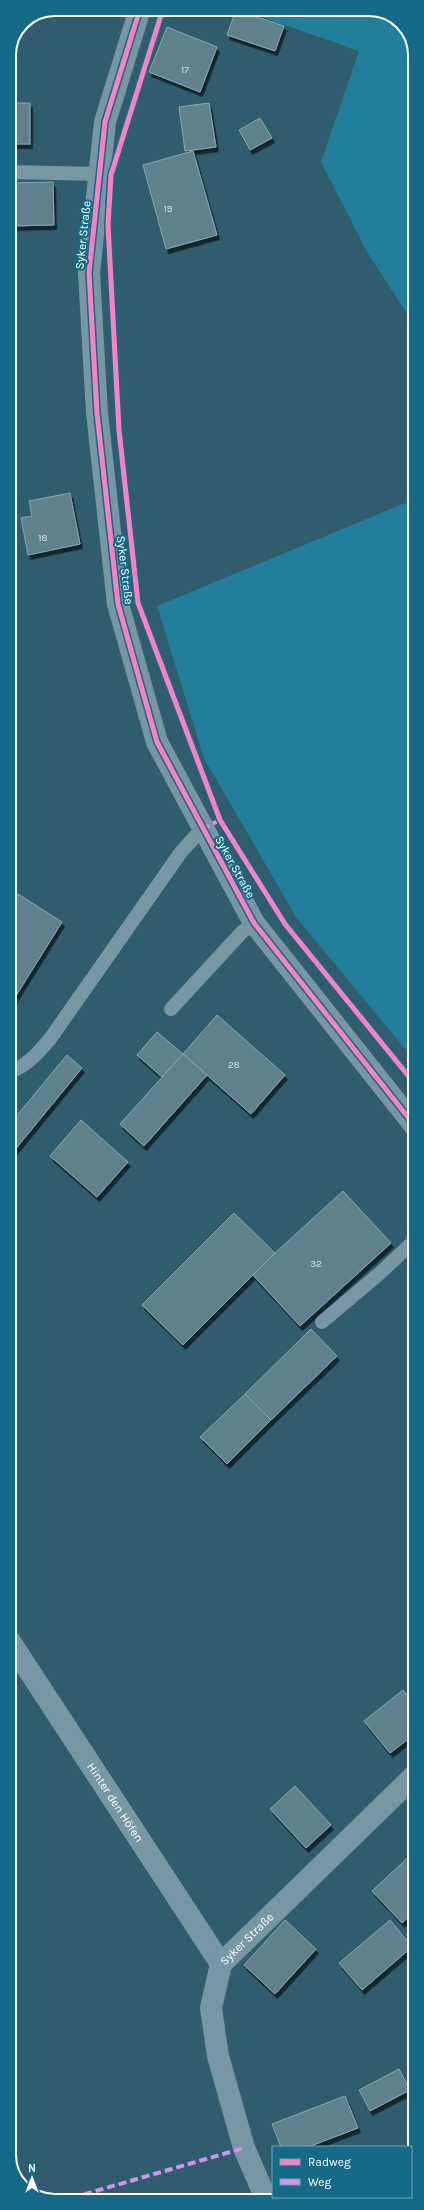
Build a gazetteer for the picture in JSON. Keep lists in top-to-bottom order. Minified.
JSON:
{"streets":{"street":["Syker Straße","Hinter den Höfen"]},"crossings":[["Syker Straße","Hinter den Höfen"]],"house_numbers":["17","19","18","28","32"],"legend":["Radweg","Weg"],"north":"top"}
